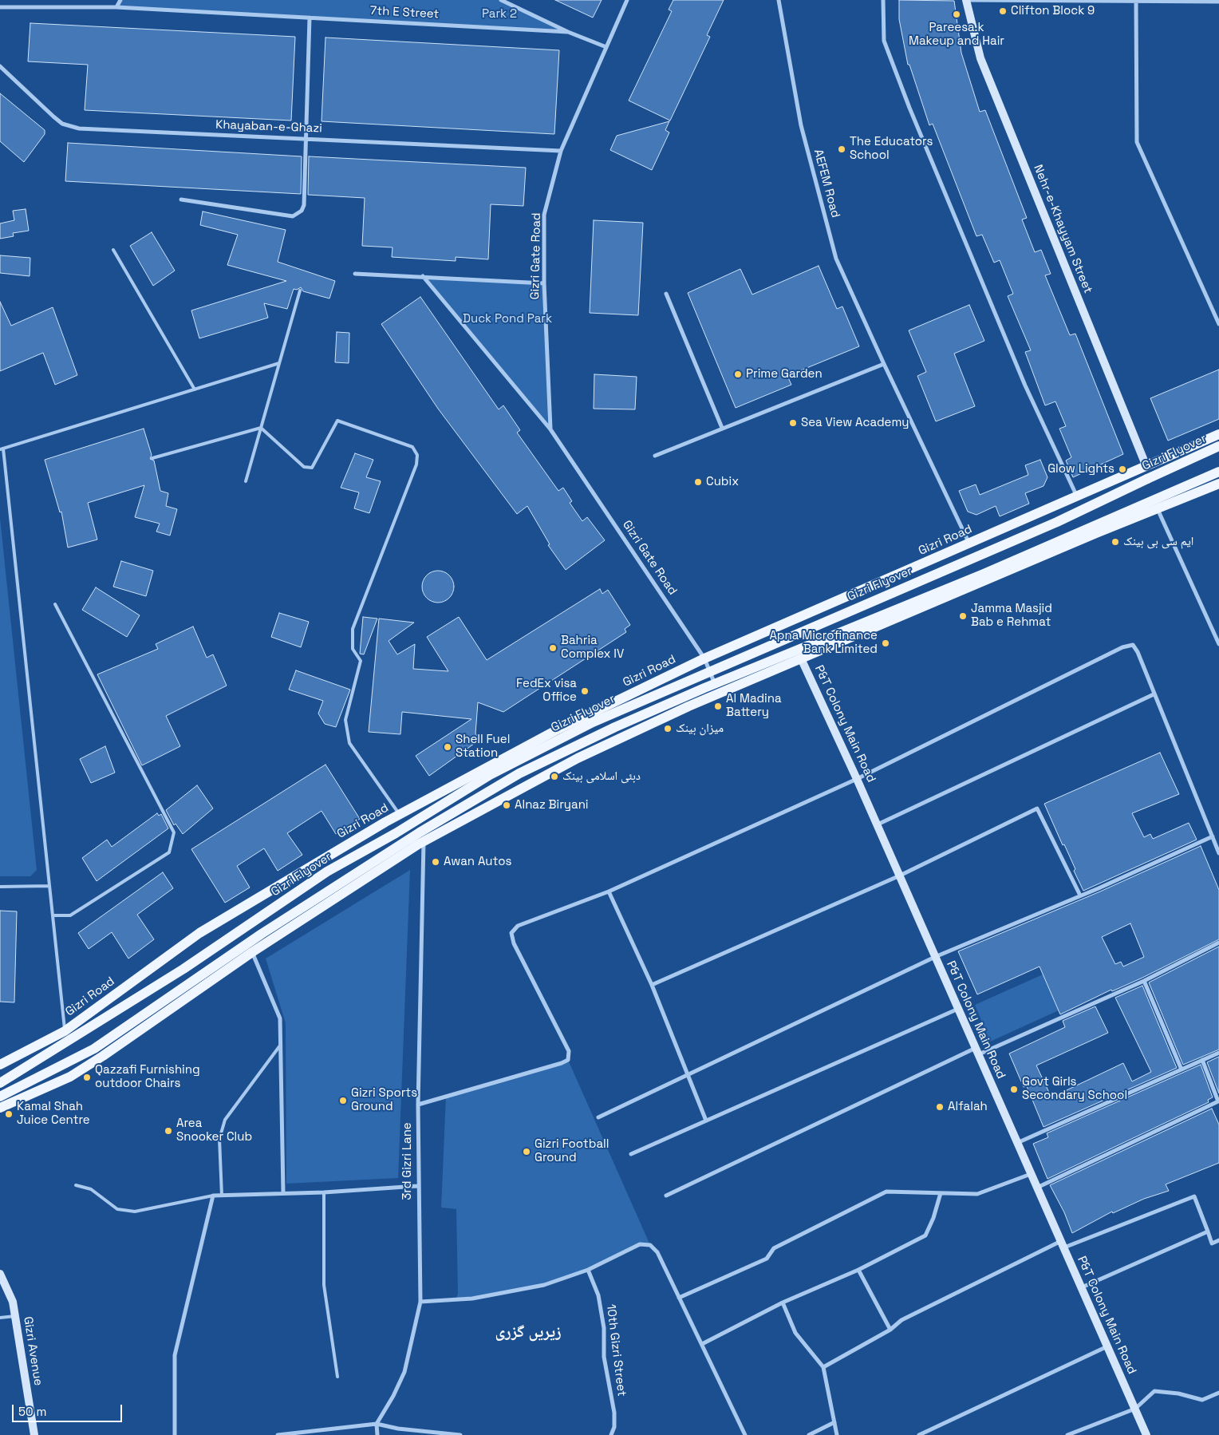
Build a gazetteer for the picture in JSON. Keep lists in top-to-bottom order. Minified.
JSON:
{"streets":{"main road":["Gizri Flyover","Gizri Road"],"street":["7th E Street","Khayaban-e-Ghazi","AEFEM Road","Nehr-e-Khayyam Street","Gizri Gate Road","P&T Colony Main Road","3rd Gizri Lane","10th Gizri Street","Gizri Avenue"]},"crossings":[["Khayaban-e-Ghazi","Gizri Gate Road"],["AEFEM Road","Gizri Road"],["Nehr-e-Khayyam Street","Gizri Road"],["Gizri Gate Road","Gizri Road"],["Gizri Road","3rd Gizri Lane"]],"districts":["زیریں گزری"],"parks":["Park 2","Duck Pond Park"],"places":["Clifton Block 9","Pareesa.k Makeup and Hair","The Educators School","Prime Garden","Sea View Academy","Glow Lights","Cubix","ایم سی بی بینک","Jamma Masjid Bab e Rehmat","Apna Microfinance Bank Limited","Bahria Complex IV","FedEx visa Office","Al Madina Battery","میزان بینک","Shell Fuel Station","دبئی اسلامی بینک","Alnaz Biryani","Awan Autos","Qazzafi Furnishing outdoor Chairs","Govt Girls Secondary School","Gizri Sports Ground","Alfalah","Kamal Shah Juice Centre","Area Snooker Club","Gizri Football Ground"],"scale_bar":"50 m"}
